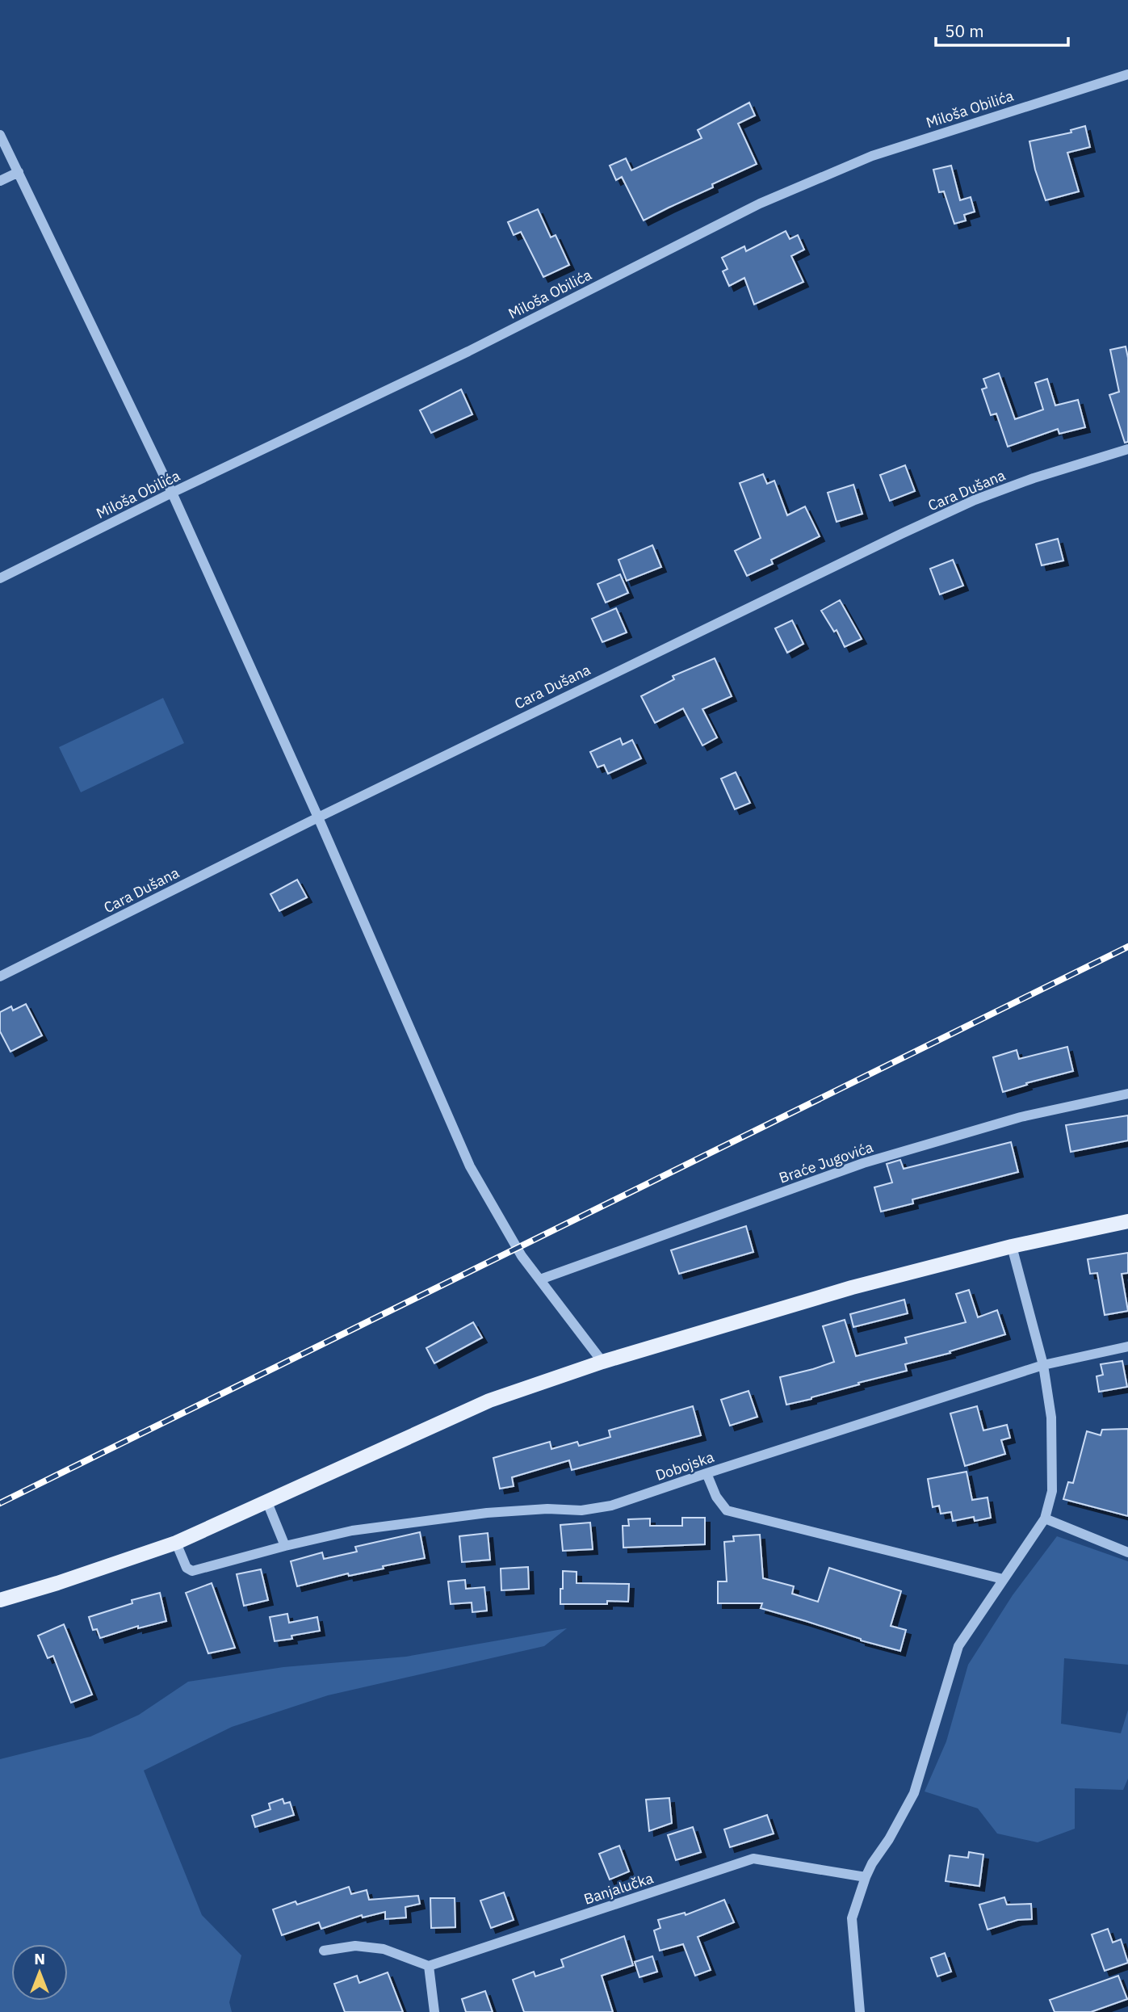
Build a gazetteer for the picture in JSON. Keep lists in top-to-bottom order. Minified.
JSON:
{"streets":{"street":["Miloša Obilića","Cara Dušana","Braće Jugovića","Dobojska","Banjalučka"]},"scale_bar":"50 m","north":"top"}
